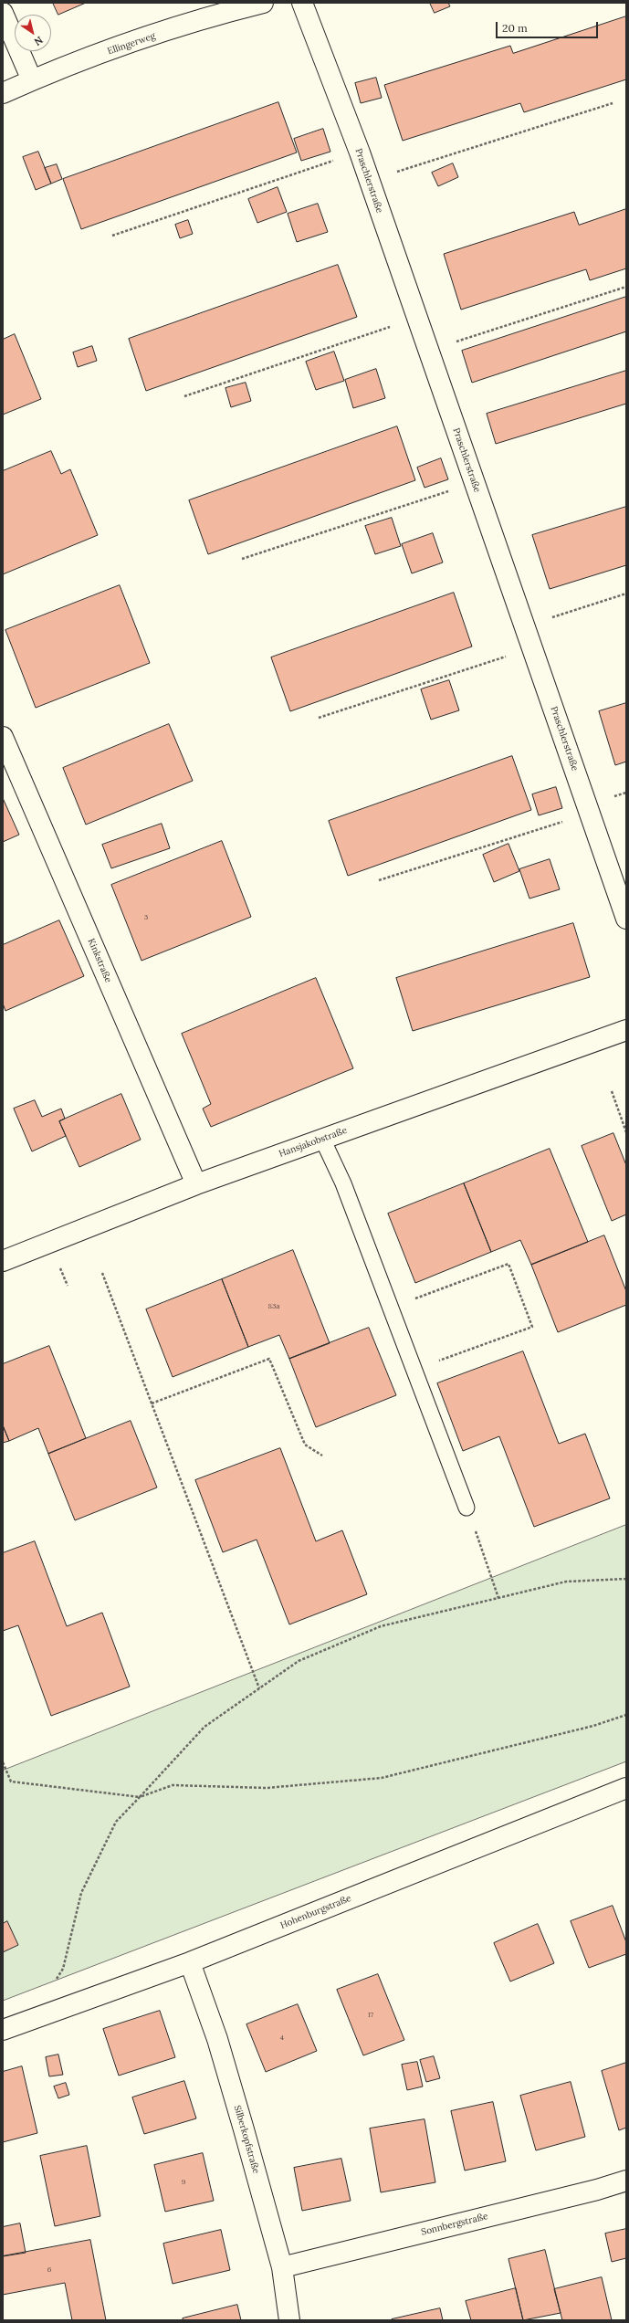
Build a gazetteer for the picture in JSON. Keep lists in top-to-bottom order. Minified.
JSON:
{"streets":{"street":["Ellingerweg","Praschlerstraße","Kinkstraße","Hansjakobstraße","Hohenburgstraße","Silberkopfstraße","Sonnbergstraße"]},"crossings":[["Kinkstraße","Hansjakobstraße"],["Hohenburgstraße","Silberkopfstraße"],["Silberkopfstraße","Sonnbergstraße"]],"house_numbers":["3","83a","17","4","9","6"],"scale_bar":"20 m","north":"bottom right"}
